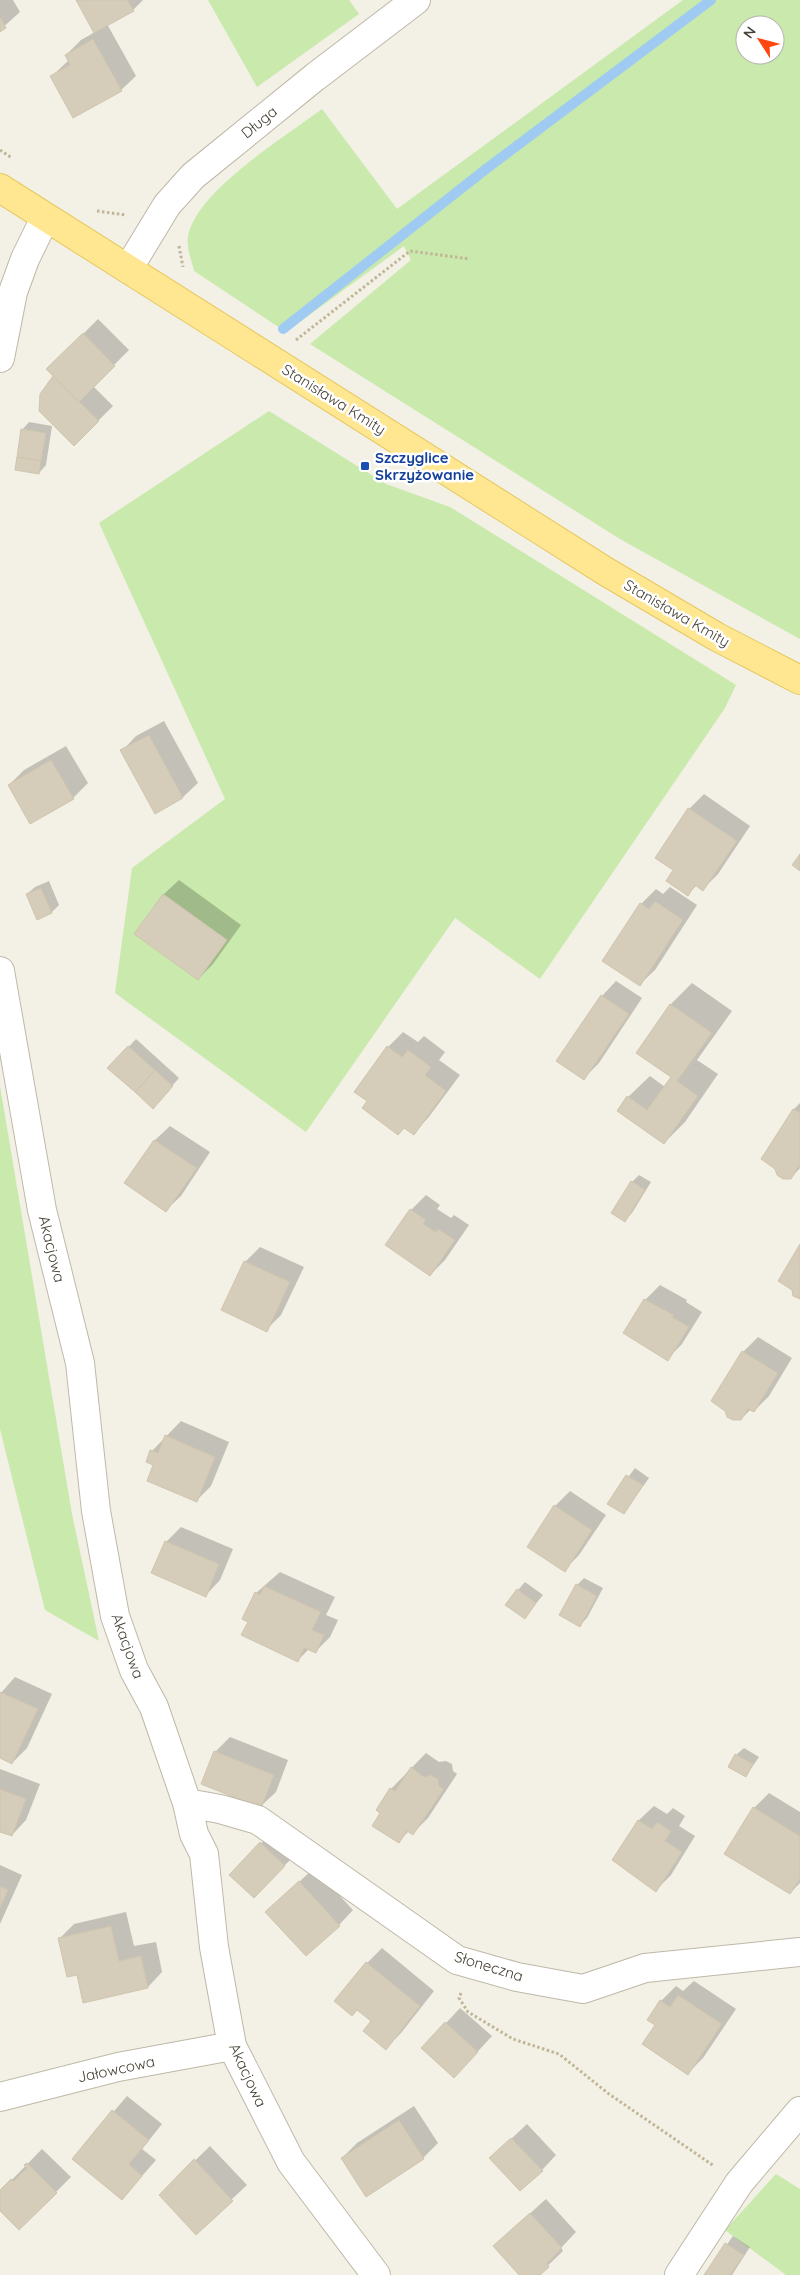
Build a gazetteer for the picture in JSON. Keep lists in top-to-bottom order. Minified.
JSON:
{"streets":{"main road":["Stanisława Kmity"],"street":["Długa","Akacjowa","Słoneczna","Jałowcowa"]},"crossings":[["Długa","Stanisława Kmity"],["Akacjowa","Słoneczna"],["Akacjowa","Jałowcowa"]],"places":{"transit":["Szczyglice Skrzyżowanie"]},"north":"top left"}
